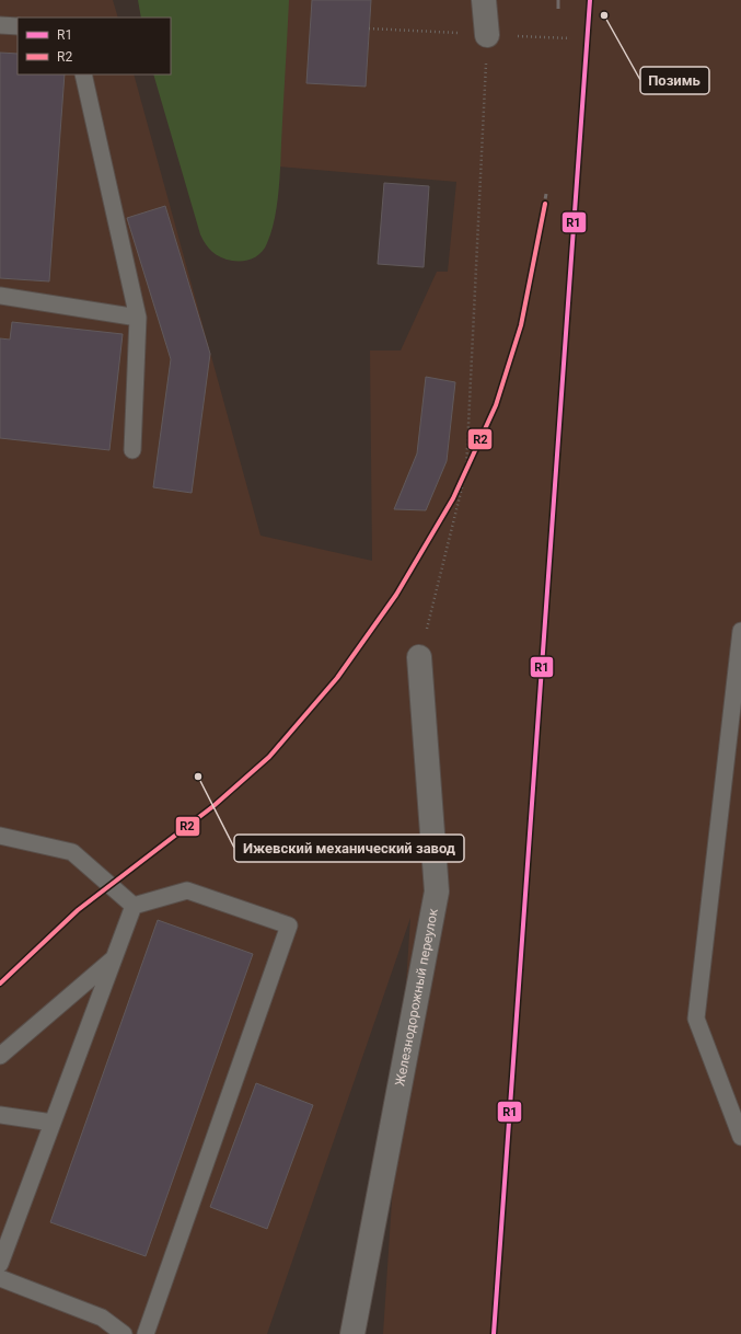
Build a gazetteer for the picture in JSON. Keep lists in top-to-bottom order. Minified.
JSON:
{"streets":{"street":["Железнодорожный переулок"]},"places":["Позимь","Ижевский механический завод"],"lines":["transit line R1","transit line R2"],"legend":["R1","R2"]}
